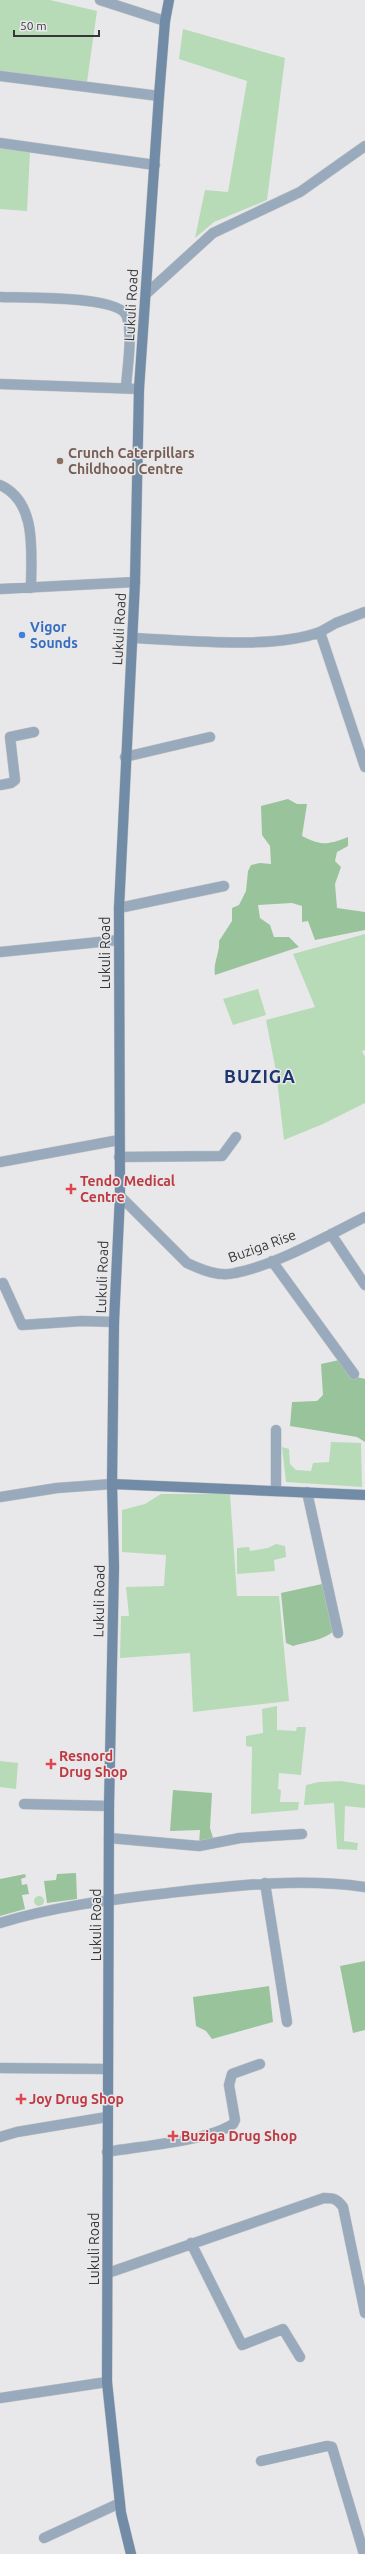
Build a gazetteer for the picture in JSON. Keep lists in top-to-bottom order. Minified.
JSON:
{"streets":{"street":["Lukuli Road","Buziga Rise"]},"crossings":[["Lukuli Road","Buziga Rise"]],"districts":["BUZIGA"],"places":{"other":["Crunch Caterpillars Childhood Centre","Vigor Sounds"],"health":["Tendo Medical Centre","Resnord Drug Shop","Joy Drug Shop","Buziga Drug Shop"]},"scale_bar":"50 m"}
